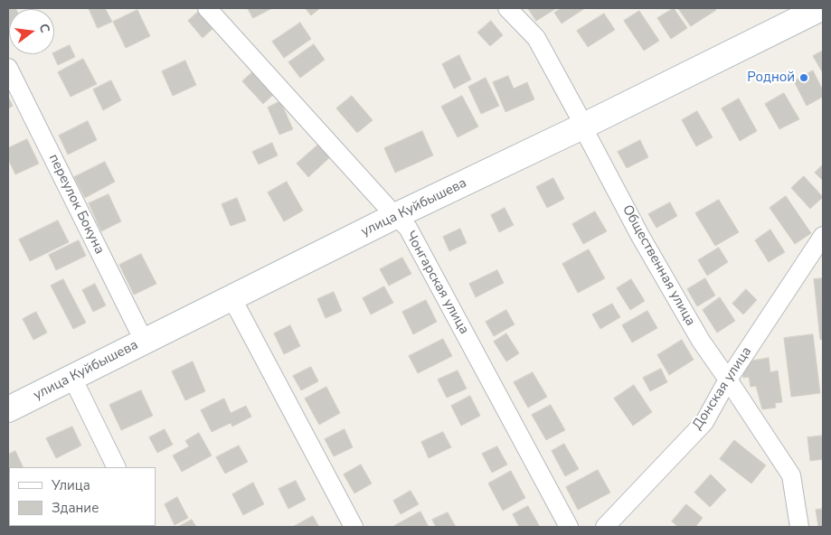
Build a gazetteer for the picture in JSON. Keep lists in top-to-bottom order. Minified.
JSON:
{"streets":{"main road":["улица Куйбышева"],"street":["переулок Бокуна","Общественная улица","Чонгарская улица","Донская улица"]},"crossings":[["переулок Бокуна","улица Куйбышева"],["улица Куйбышева","Общественная улица"],["улица Куйбышева","Чонгарская улица"],["Общественная улица","Донская улица"]],"places":["Родной"],"legend":["Улица","Здание"],"north":"right"}
